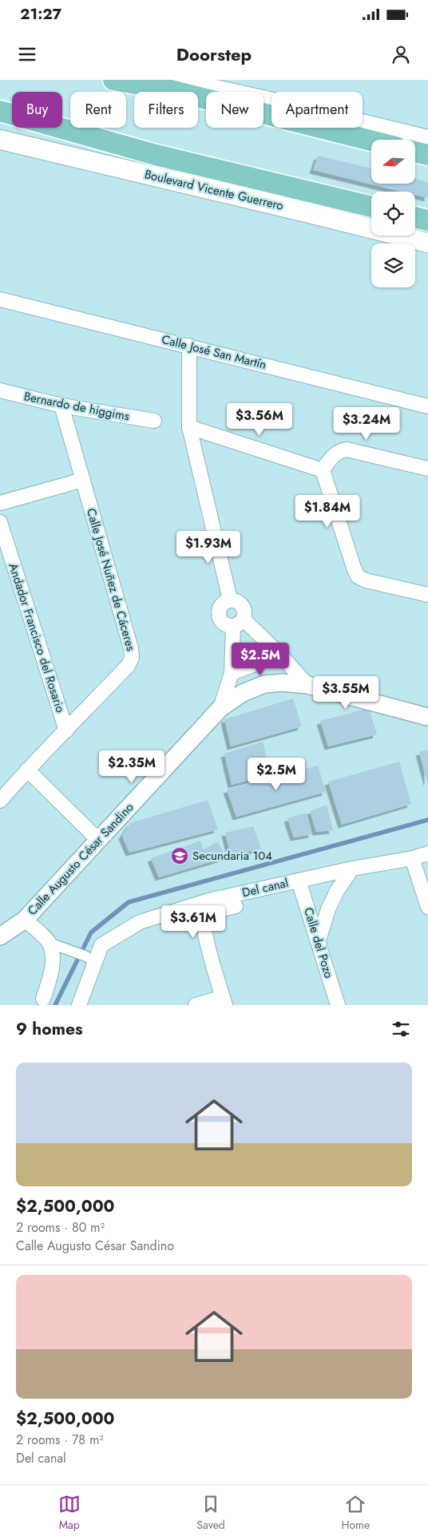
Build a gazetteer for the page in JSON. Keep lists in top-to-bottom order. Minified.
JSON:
{"streets":{"main road":["Boulevard Vicente Guerrero"],"street":["Calle José San Martín","Bernardo de higgims","Calle José Nuñez de Cáceres","Andador Francisco del Rosario","Calle Augusto César Sandino","Del canal","Calle del Pozo"]},"crossings":[["Bernardo de higgims","Calle José Nuñez de Cáceres"],["Calle José Nuñez de Cáceres","Andador Francisco del Rosario"],["Del canal","Calle del Pozo"]],"places":{"school or university":["Secundaria 104"]},"north":"left","page":{"status":"21:27","header":"Doorstep","chip":["Buy","Rent","Filters","New","Apartment"],"price":["$3.56M","$3.24M","$1.84M","$1.93M","$2.5M","$3.55M","$2.35M","$2.5M","$3.61M"],"heading":"9 homes","list":[{"name":"$2,500,000","note":"2 rooms · 80 m² · Calle Augusto César Sandino"},{"name":"$2,500,000","note":"2 rooms · 78 m² · Del canal"}],"tabs":["Map","Saved","Home"]}}
